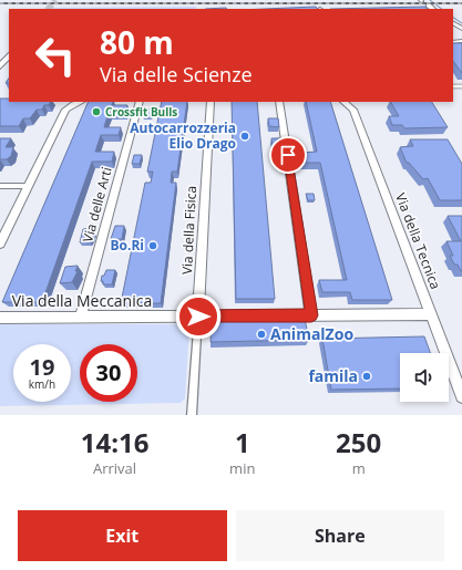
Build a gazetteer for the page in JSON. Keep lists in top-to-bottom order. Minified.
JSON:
{"streets":{"street":["Via delle Arti","Via della Fisica","Via della Tecnica","Via della Meccanica"]},"crossings":[["Via delle Arti","Via della Meccanica"],["Via della Fisica","Via della Meccanica"],["Via della Tecnica","Via della Meccanica"]],"places":["Crossfit Bulls","Autocarrozzeria Elio Drago","Bo.Ri","AnimalZoo","famila"],"page":{"turn":["80 m","Via delle Scienze"],"speed":"19 km/h","limit":"30","eta":["14:16","Arrival","1","min","250","m"],"buttons":["Exit","Share"]}}
